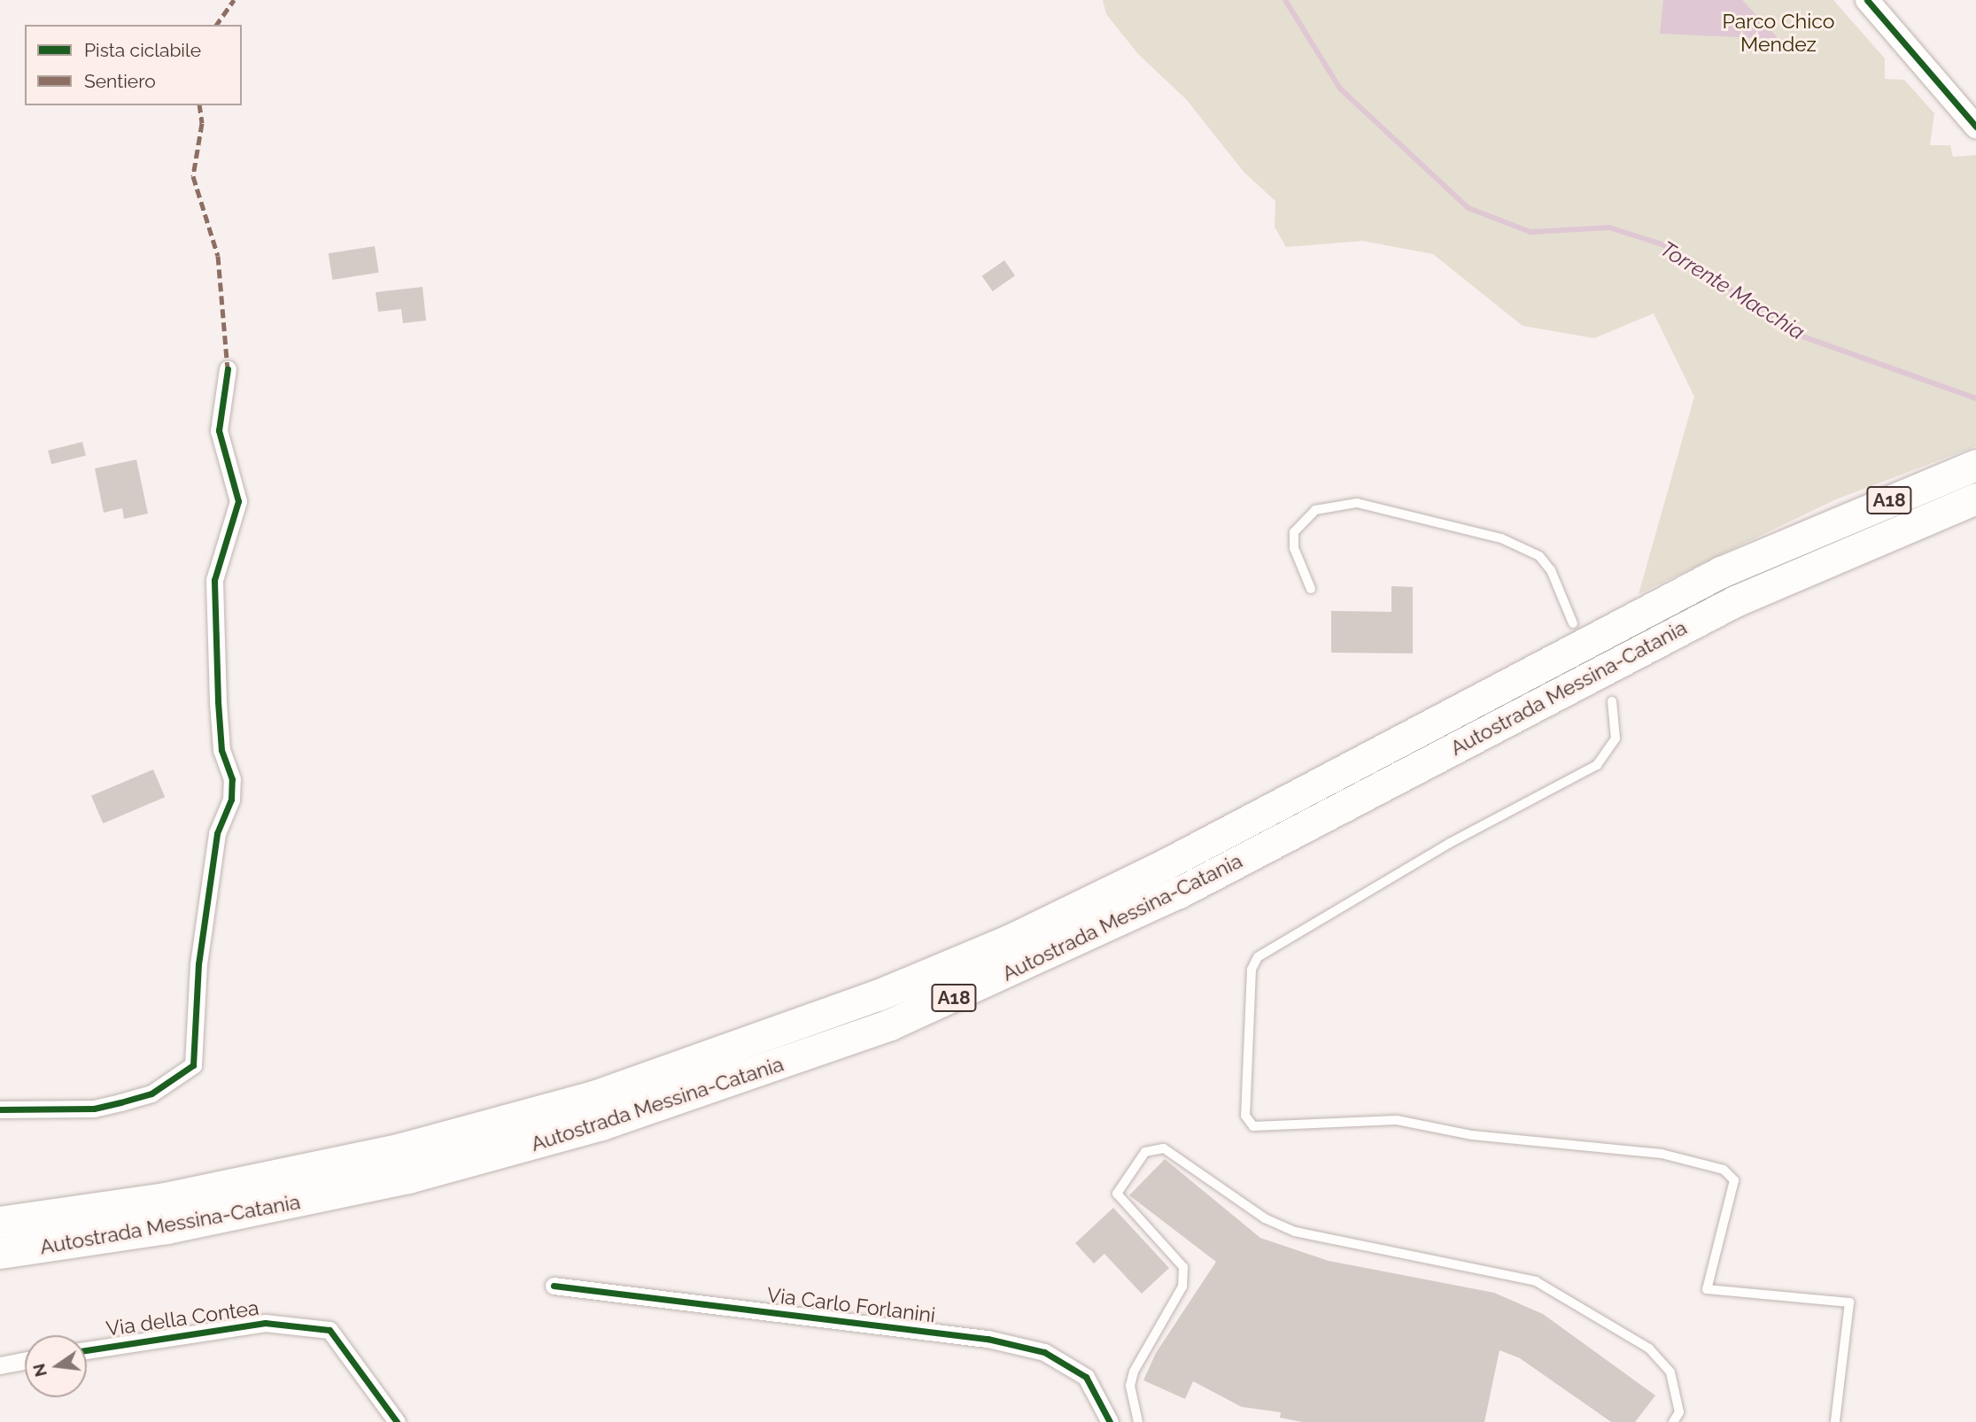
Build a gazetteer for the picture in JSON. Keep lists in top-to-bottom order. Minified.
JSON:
{"streets":{"highway":["A18","Autostrada Messina-Catania"],"street":["Via Carlo Forlanini","Via della Contea"]},"water":["Torrente Macchia"],"parks":["Parco Chico Mendez"],"legend":["Pista ciclabile","Sentiero"],"north":"left"}
